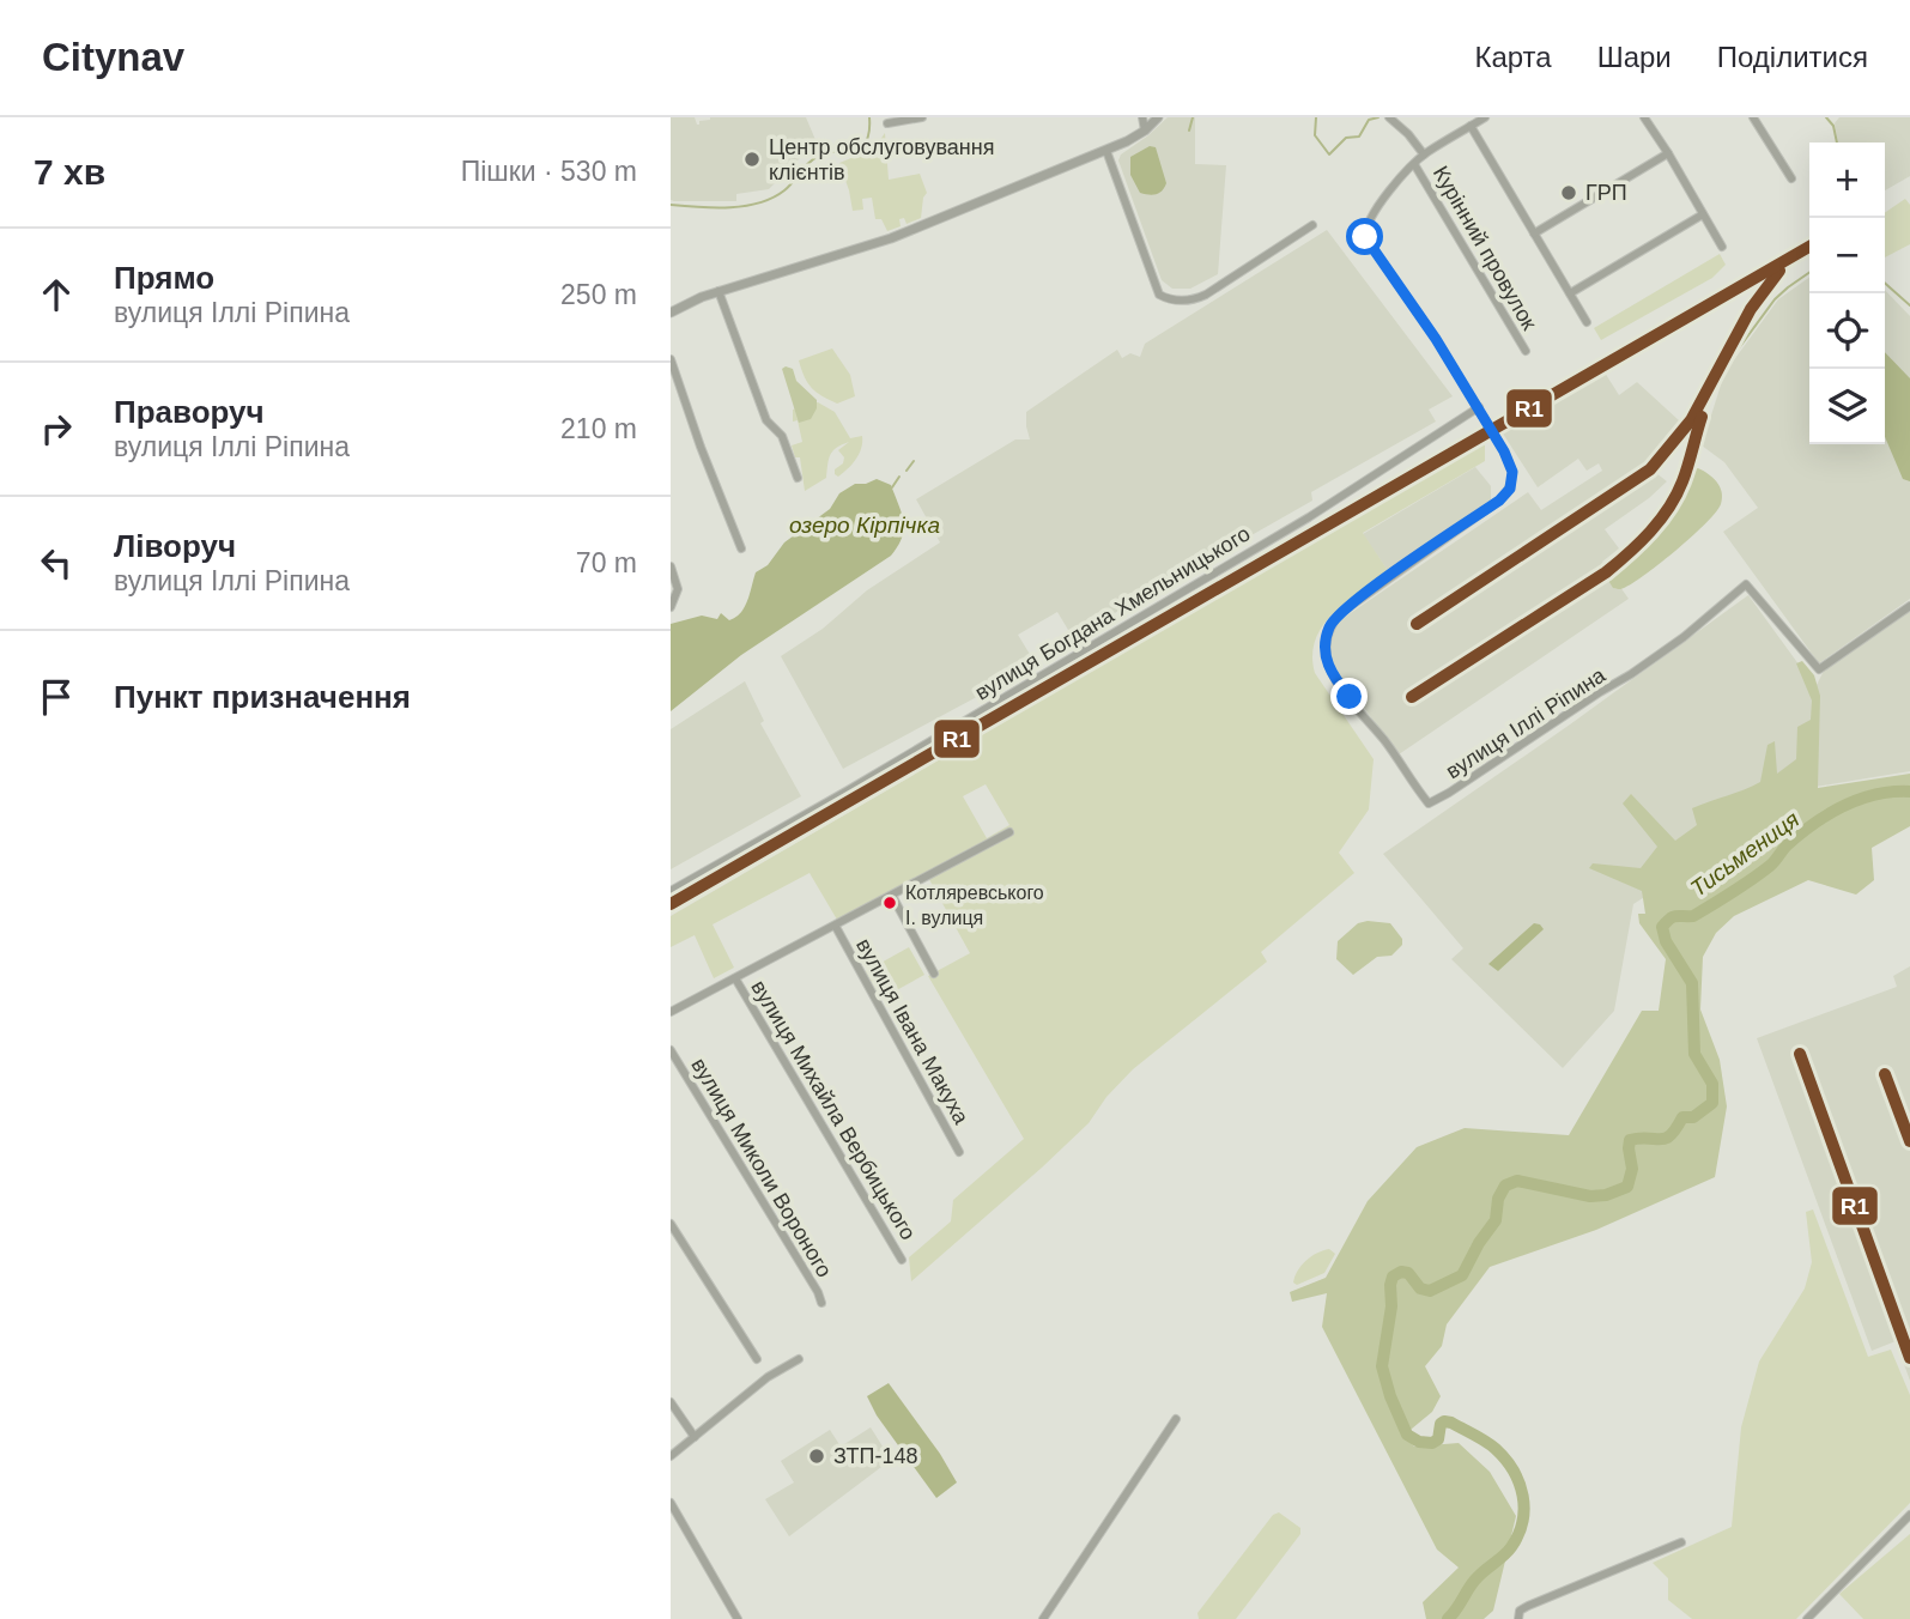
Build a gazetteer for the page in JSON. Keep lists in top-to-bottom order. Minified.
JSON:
{"streets":{"street":["Курінний провулок","вулиця Богдана Хмельницького","вулиця Іллі Ріпина","вулиця Івана Макуха","вулиця Михайла Вербицького","вулиця Миколи Вороного"]},"crossings":[["Курінний провулок","вулиця Іллі Ріпина"],["вулиця Богдана Хмельницького","вулиця Іллі Ріпина"]],"water":["озеро Кірпічка","Тисьмениця"],"places":["Центр обслуговування клієнтів","ГРП","Котляревського І. вулиця","ЗТП-148"],"lines":["transit line R1"],"page":{"header":"Citynav","nav":["Карта","Шари","Поділитися"],"heading":["7 хв","Пішки · 530 m"],"map_buttons":["+","−"],"list":[["Прямо","вулиця Іллі Ріпина","250 m"],["Праворуч","вулиця Іллі Ріпина","210 m"],["Ліворуч","вулиця Іллі Ріпина","70 m"],"Пункт призначення"]}}
